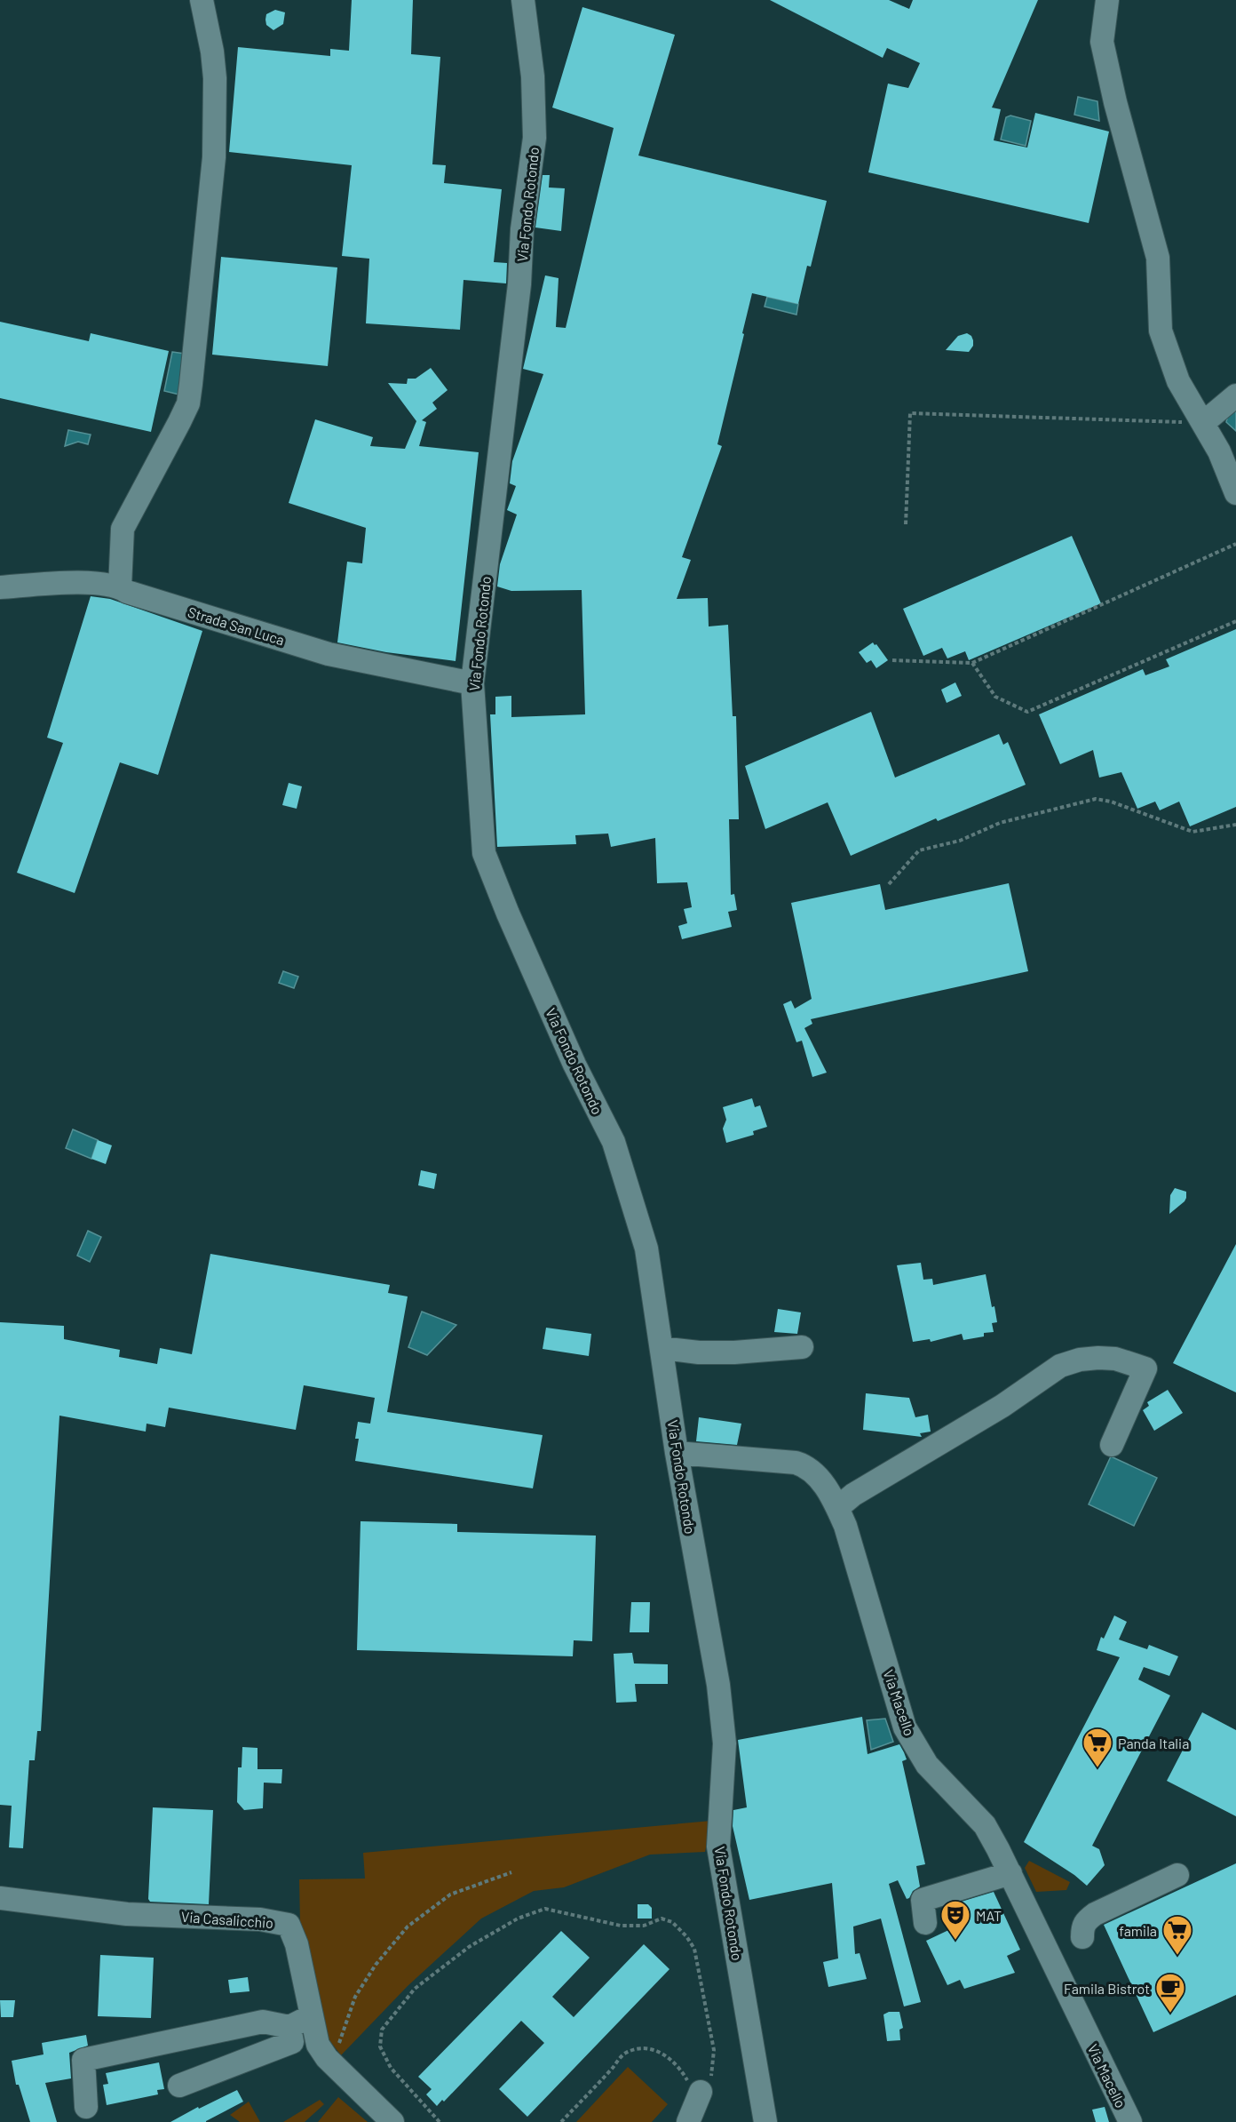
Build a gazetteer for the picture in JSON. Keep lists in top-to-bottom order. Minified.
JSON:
{"streets":{"street":["Via Fondo Rotondo","Strada San Luca","Via Macello","Via Casalicchio"]},"crossings":[["Via Fondo Rotondo","Strada San Luca"],["Via Fondo Rotondo","Via Macello"]],"places":{"supermarket":["Panda Italia","famila"],"theatre":["MAT"],"cafe":["Famila Bistrot"]}}
